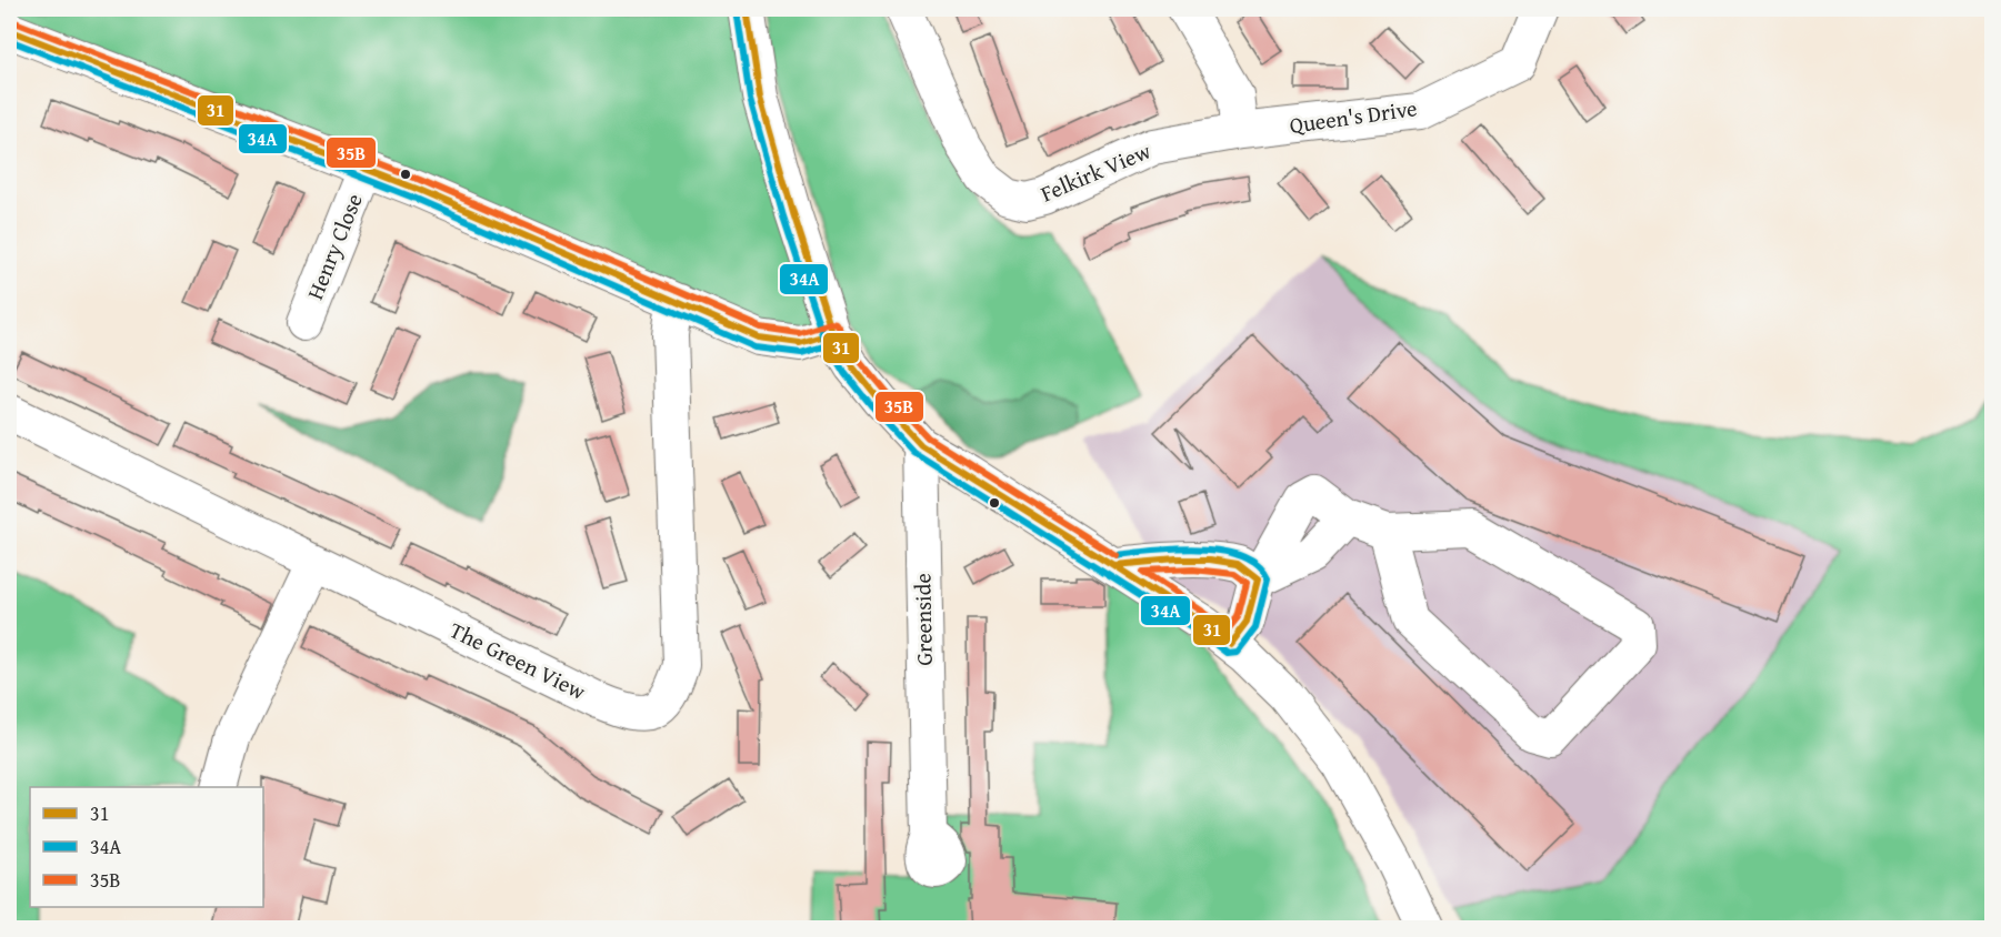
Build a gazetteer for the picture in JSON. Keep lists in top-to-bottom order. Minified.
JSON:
{"streets":{"street":["Queen's Drive","Felkirk View","Henry Close","Greenside","The Green View"]},"crossings":[["Queen's Drive","Felkirk View"]],"lines":["transit line 31","transit line 34A","transit line 35B"],"legend":["31","34A","35B"]}
